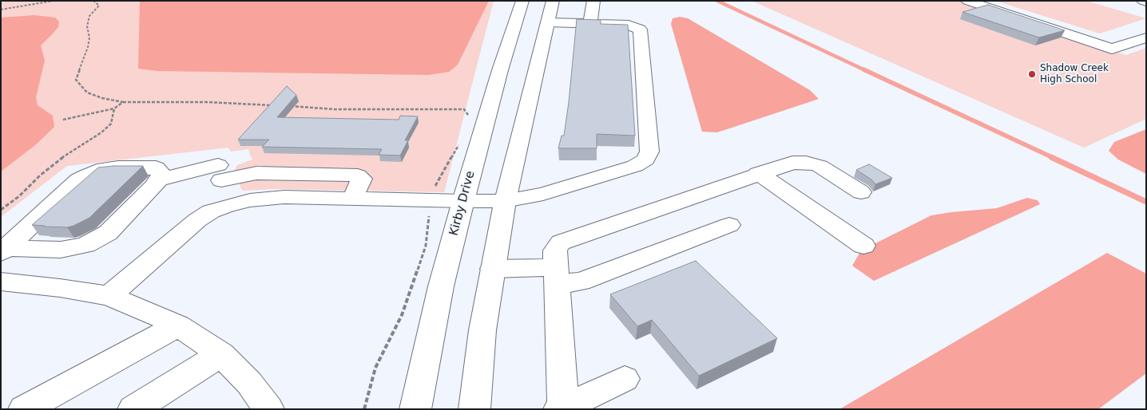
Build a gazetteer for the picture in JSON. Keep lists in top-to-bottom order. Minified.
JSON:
{"streets":{"main road":["Kirby Drive"]},"places":["Shadow Creek High School"]}
